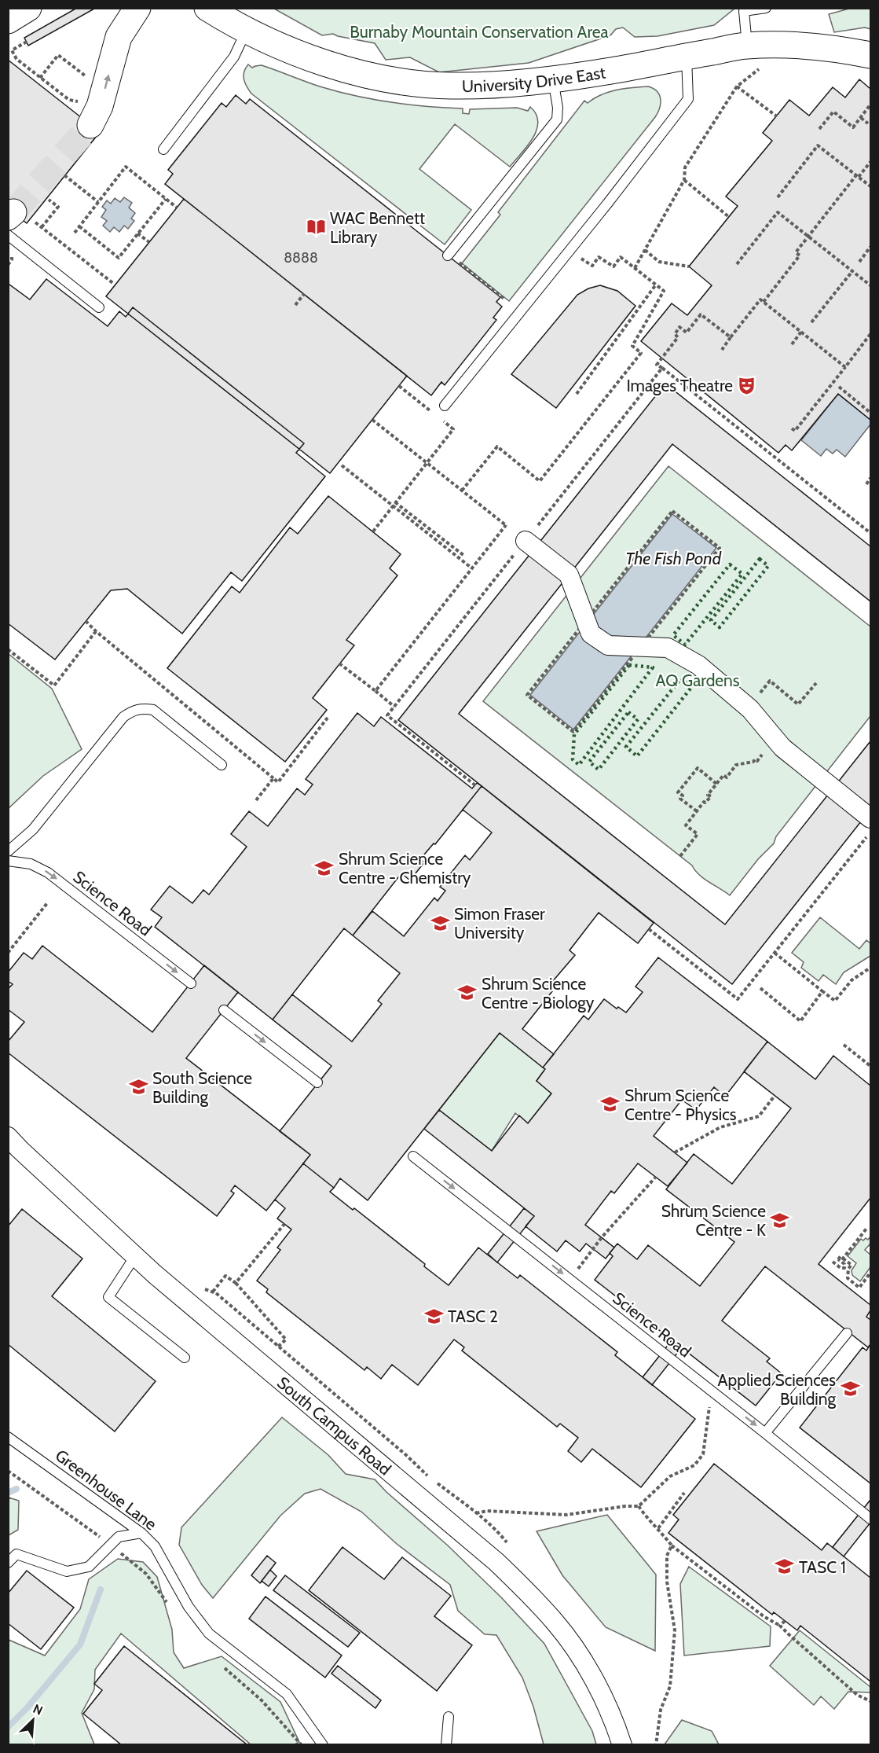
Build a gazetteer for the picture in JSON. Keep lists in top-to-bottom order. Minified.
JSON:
{"streets":{"street":["University Drive East","South Campus Road"],"lane":["Science Road","Greenhouse Lane"]},"one_way":["Science Road"],"water":["The Fish Pond"],"parks":["Burnaby Mountain Conservation Area","AQ Gardens"],"places":{"library":["WAC Bennett Library"],"theatre":["Images Theatre"],"school or university":["Shrum Science Centre - Chemistry","Simon Fraser University","Shrum Science Centre - Biology","South Science Building","Shrum Science Centre - Physics","Shrum Science Centre - K","TASC 2","Applied Sciences Building","TASC 1"]},"house_numbers":["8888"],"north":"top right"}
